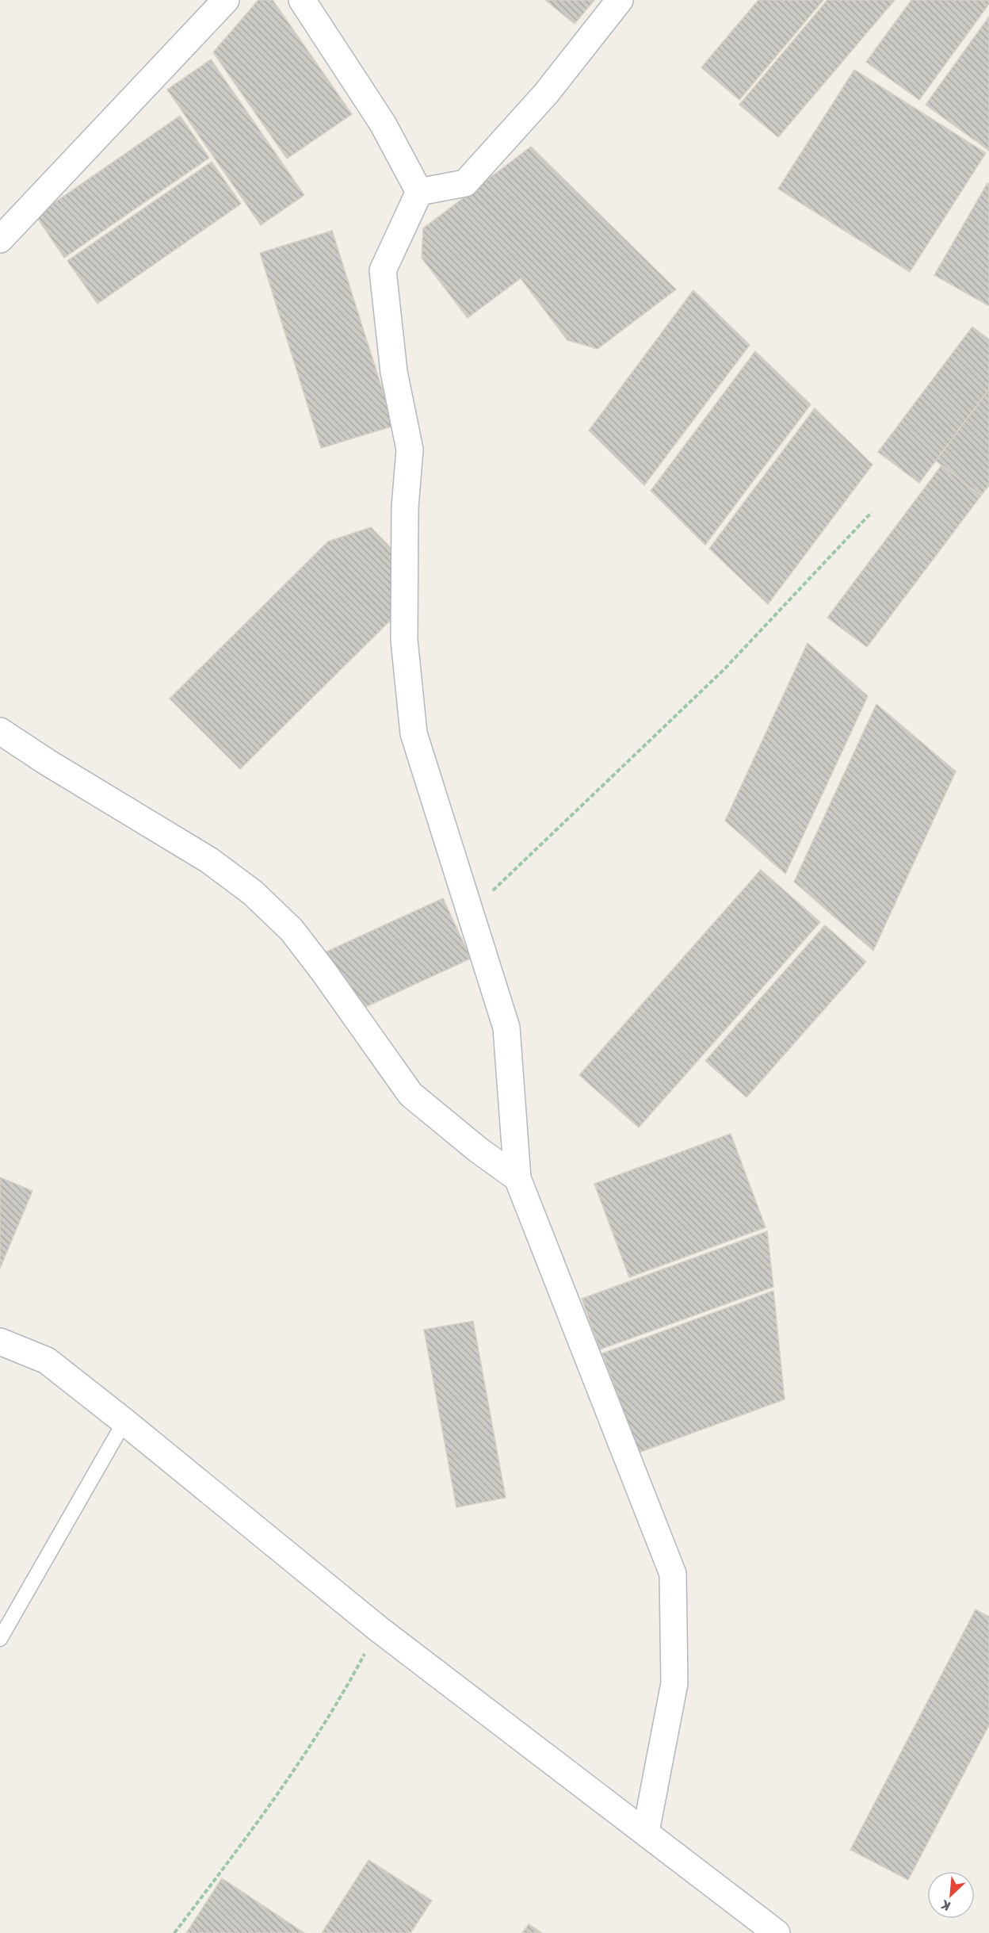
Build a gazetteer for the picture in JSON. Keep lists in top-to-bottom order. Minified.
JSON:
{"north":"bottom left"}
